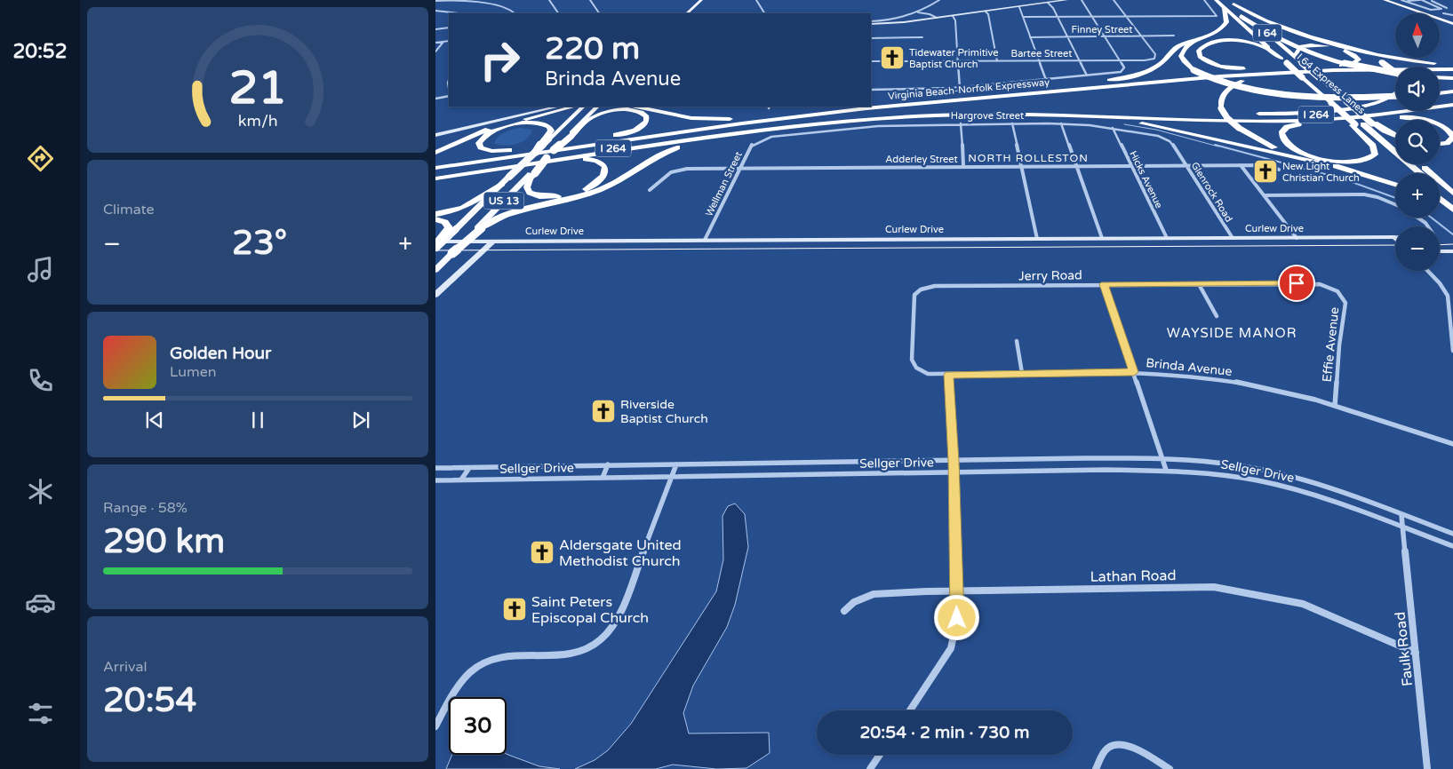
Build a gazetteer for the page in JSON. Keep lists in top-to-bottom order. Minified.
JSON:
{"streets":{"highway":["I 64","I 64 Express Lanes","Virginia Beach-Norfolk Expressway","I 264"],"main road":["US 13"],"street":["Finney Street","Bartee Street","Hargrove Street","Adderley Street","Hicks Avenue","Wellman Street","Glenrock Road","Curlew Drive","Jerry Road","Effie Avenue","Brinda Avenue","Sellger Drive","Lathan Road","Faulk Road"]},"crossings":[["Finney Street","Bartee Street"],["I 64","I 64 Express Lanes"],["Hargrove Street","Hicks Avenue"],["Hargrove Street","Wellman Street"],["Hargrove Street","Glenrock Road"],["Adderley Street","Hicks Avenue"],["Adderley Street","Wellman Street"],["Adderley Street","Glenrock Road"],["Hicks Avenue","Curlew Drive"],["Wellman Street","Curlew Drive"],["Glenrock Road","Curlew Drive"],["Jerry Road","Effie Avenue"],["Jerry Road","Brinda Avenue"],["Effie Avenue","Brinda Avenue"],["Sellger Drive","Faulk Road"],["Lathan Road","Faulk Road"]],"districts":["NORTH ROLLESTON","WAYSIDE MANOR"],"places":{"church":["Tidewater Primitive Baptist Church","New Light Christian Church","Riverside Baptist Church","Aldersgate United Methodist Church","Saint Peters Episcopal Church"]},"north":"top","page":{"tabs":"20:52","map_buttons":["+","−"],"turn":["220 m","Brinda Avenue"],"tile":["Climate",["Range · 58%","290 km"],["Arrival","20:54"]],"heat":["−","23°","+"],"song":["Golden Hour","Lumen"],"limit":"30","trip":"20:54 · 2 min · 730 m","gauge":["21","km/h"]}}
